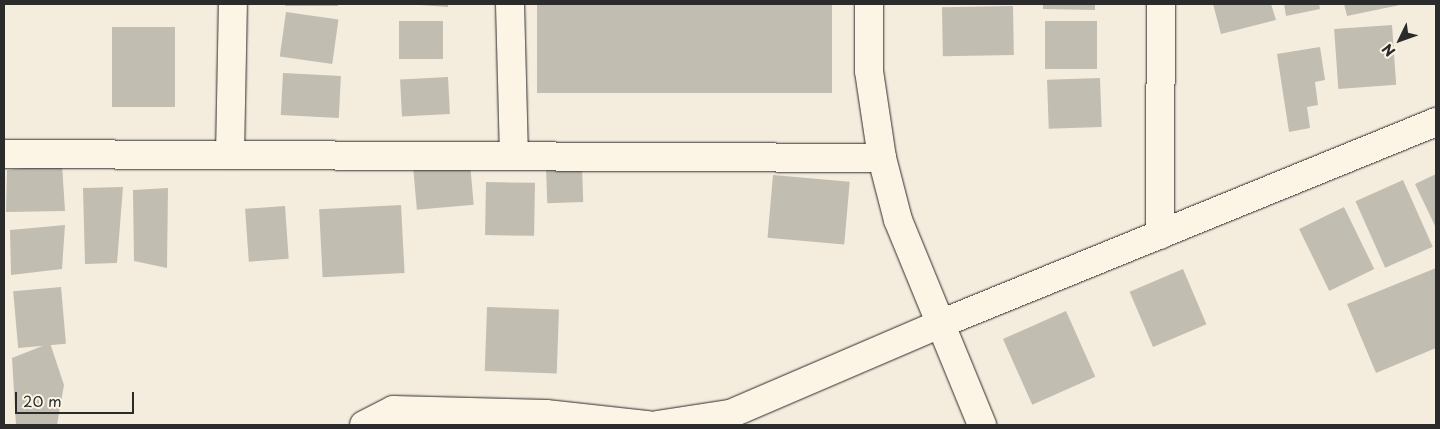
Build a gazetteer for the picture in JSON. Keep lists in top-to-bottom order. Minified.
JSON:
{"scale_bar":"20 m","north":"bottom left"}
